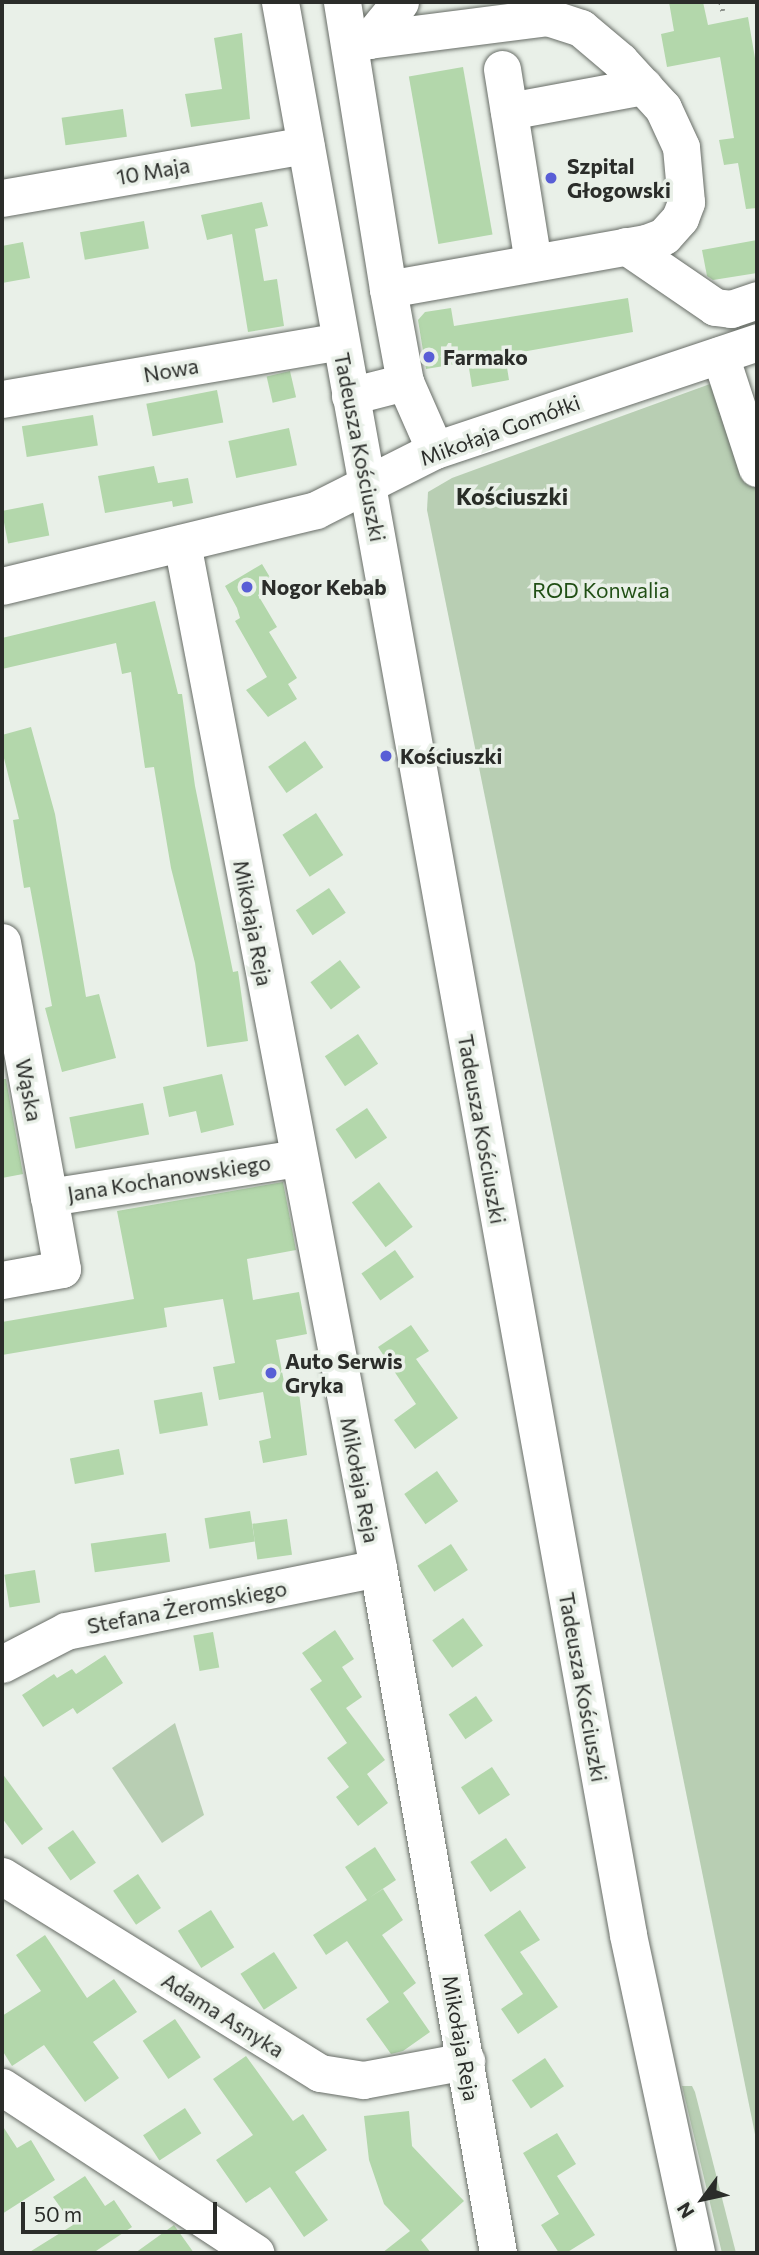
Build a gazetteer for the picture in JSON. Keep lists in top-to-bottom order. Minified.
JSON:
{"streets":{"street":["10 Maja","Nowa","Mikołaja Gomółki","Tadeusza Kościuszki","Mikołaja Reja","Wąska","Jana Kochanowskiego","Stefana Żeromskiego","Adama Asnyka"]},"crossings":[["10 Maja","Tadeusza Kościuszki"],["Nowa","Tadeusza Kościuszki"],["Mikołaja Gomółki","Tadeusza Kościuszki"],["Mikołaja Gomółki","Mikołaja Reja"],["Mikołaja Reja","Jana Kochanowskiego"],["Mikołaja Reja","Stefana Żeromskiego"],["Mikołaja Reja","Adama Asnyka"],["Wąska","Jana Kochanowskiego"]],"districts":["Kościuszki"],"parks":["ROD Konwalia"],"places":["Szpital Głogowski","Farmako","Nogor Kebab","Kościuszki","Auto Serwis Gryka"],"scale_bar":"50 m","north":"bottom left"}
